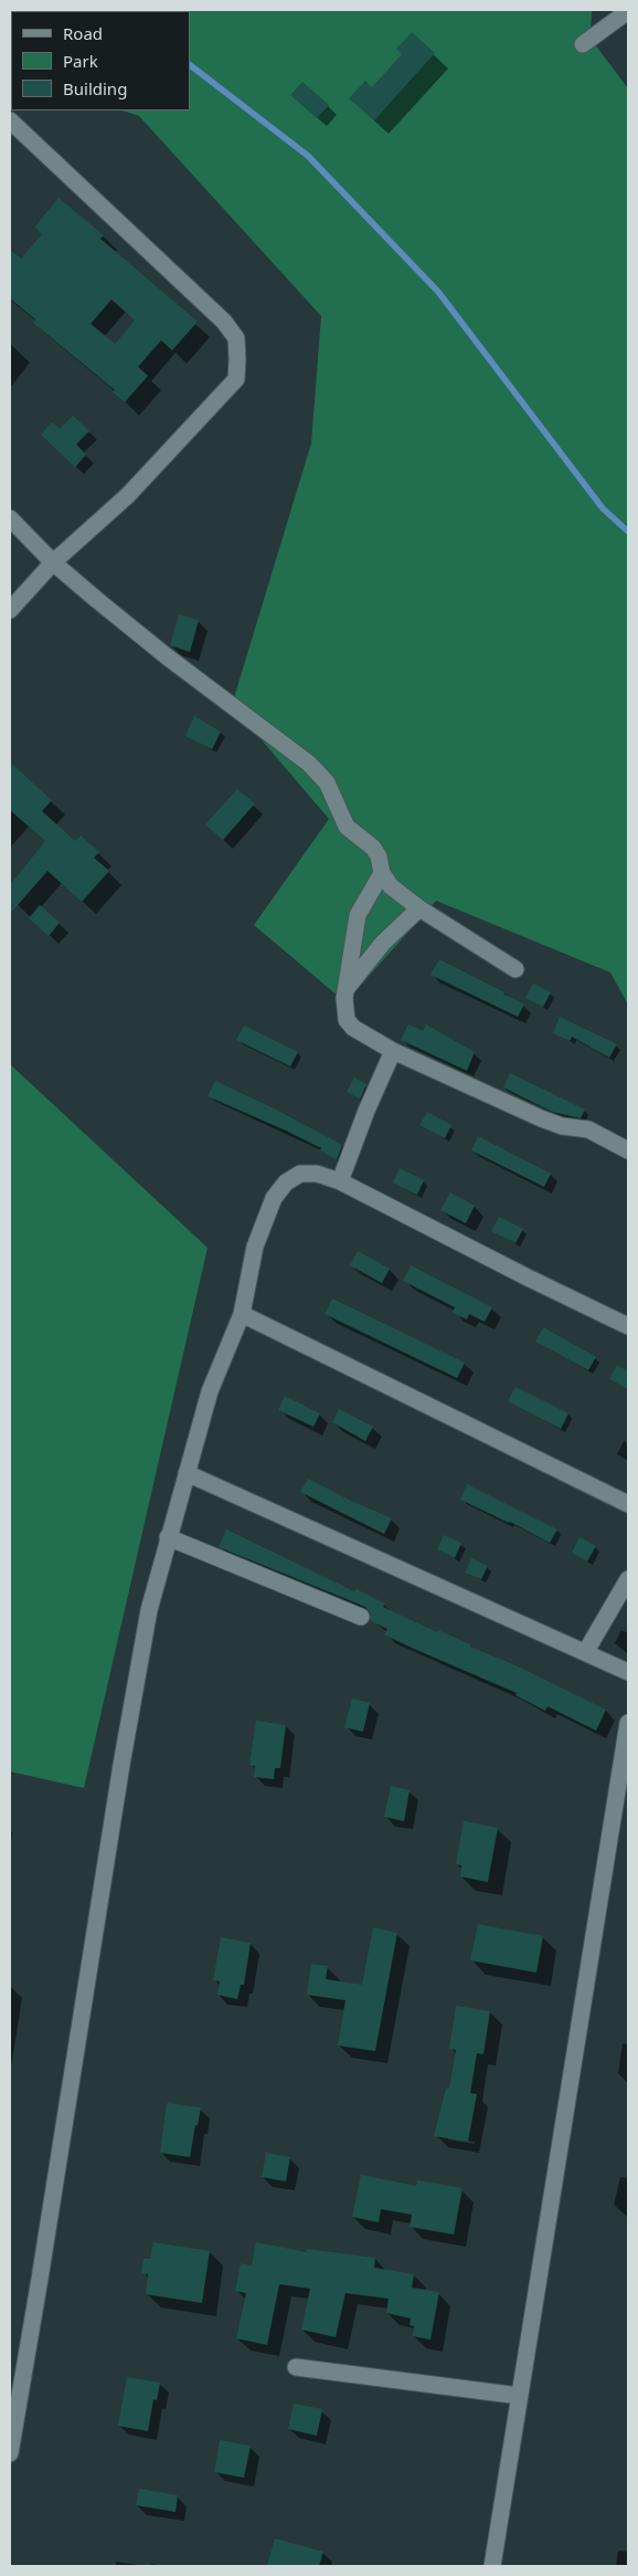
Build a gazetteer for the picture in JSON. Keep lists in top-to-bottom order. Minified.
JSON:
{"legend":["Road","Park","Building"]}
